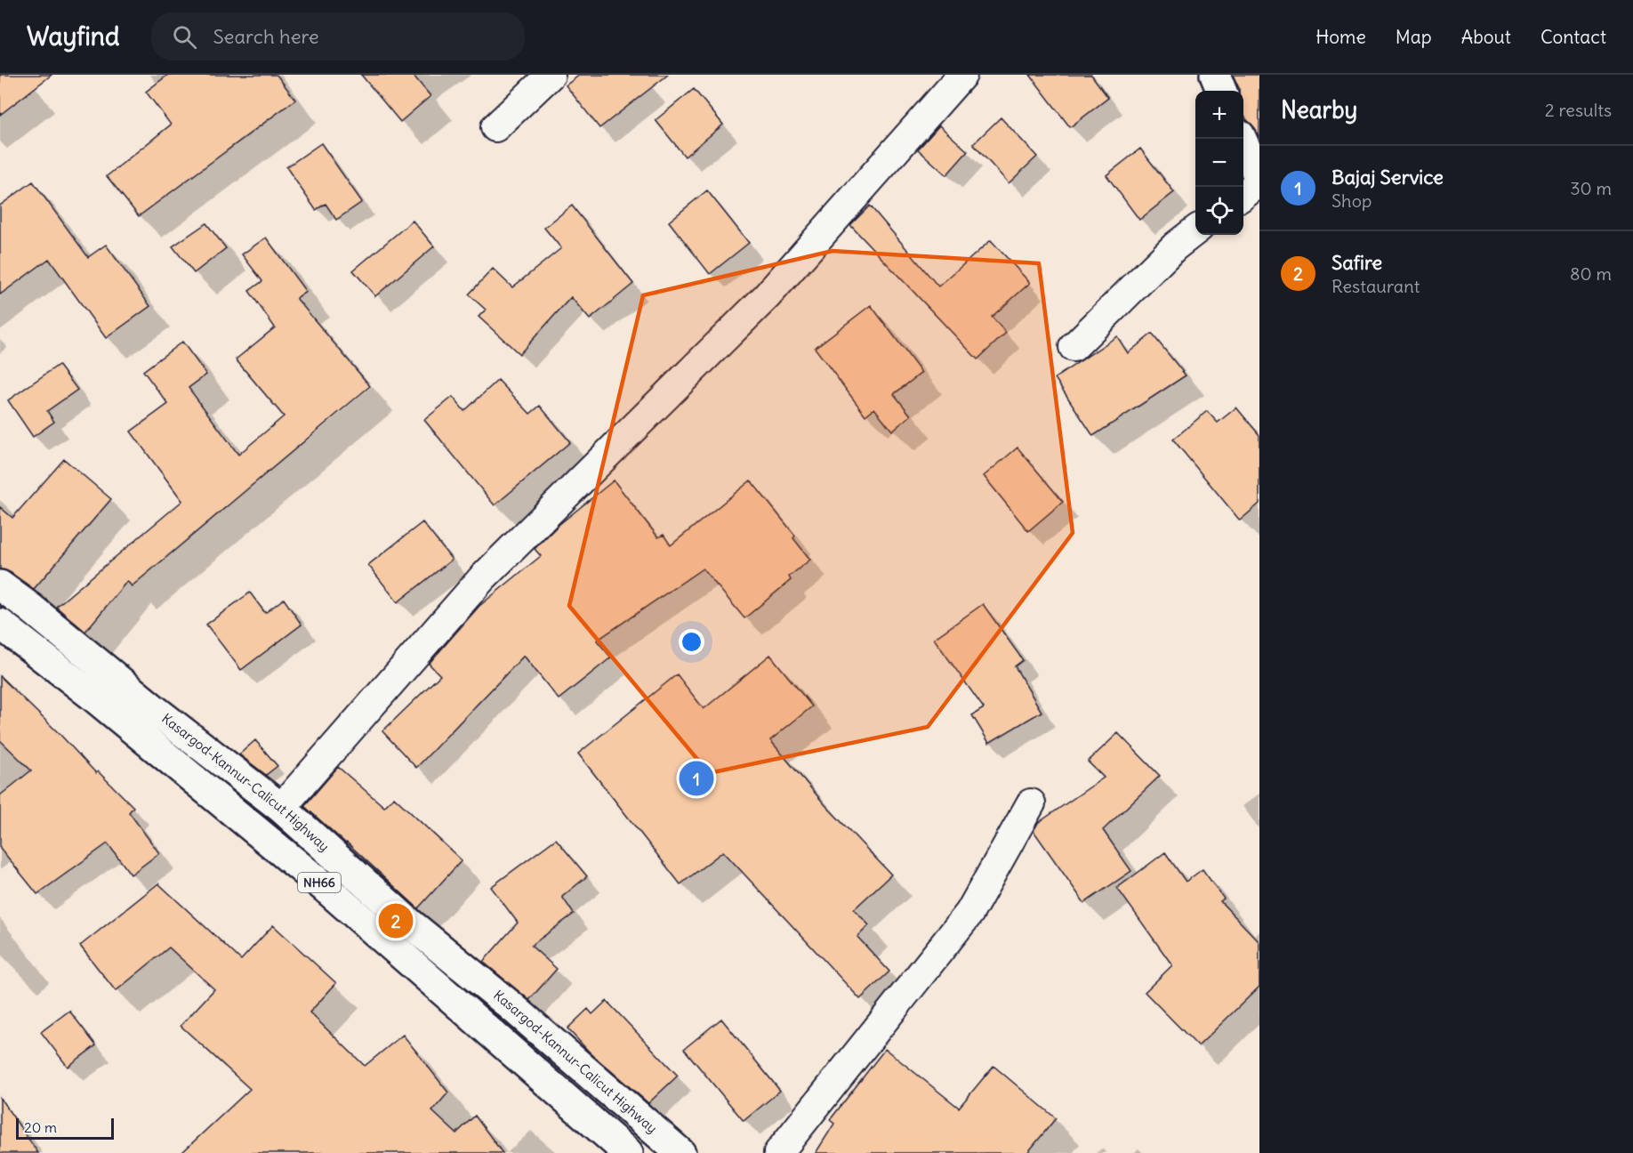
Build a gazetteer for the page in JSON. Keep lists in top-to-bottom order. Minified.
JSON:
{"streets":{"main road":["Kasargod-Kannur-Calicut Highway","NH66"]},"scale_bar":"20 m","page":{"header":"Wayfind","search":"Search here","nav":["Home","Map","About","Contact"],"heading":["Nearby","2 results"],"map_buttons":["+","−"],"list":[{"mark":"1","name":"Bajaj Service","note":"Shop","value":"30 m"},{"mark":"2","name":"Safire","note":"Restaurant","value":"80 m"}],"pins":["1","2"],"scale":"20 m"}}
